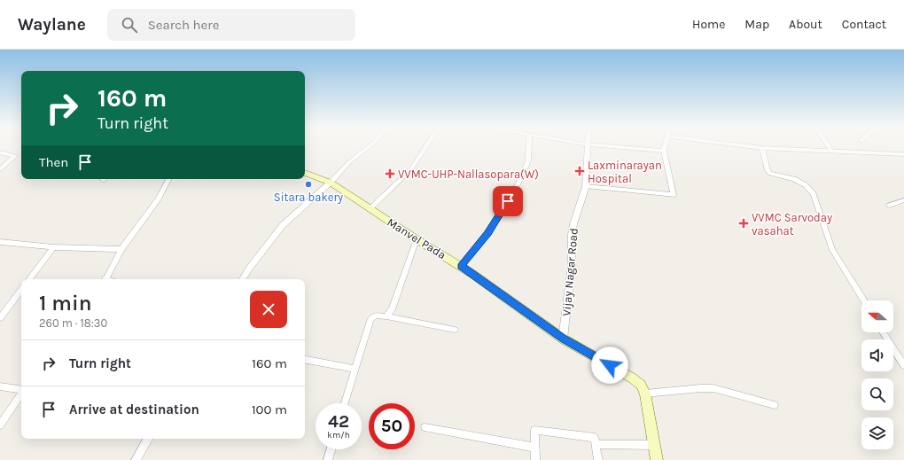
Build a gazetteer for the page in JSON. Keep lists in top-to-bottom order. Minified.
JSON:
{"streets":{"main road":["Manvel Pada"],"street":["Vijay Nagar Road"]},"crossings":[["Manvel Pada","Vijay Nagar Road"]],"places":{"health":["Laxminarayan Hospital","VVMC-UHP-Nallasopara(W)","VVMC Sarvoday vasahat"],"other":["Sitara bakery"]},"north":"left","page":{"header":"Waylane","search":"Search here","nav":["Home","Map","About","Contact"],"turn":["160 m","Turn right"],"then":"Then","heading":["1 min","260 m · 18:30"],"list":[{"name":"Turn right","value":"160 m"},{"name":"Arrive at destination","value":"100 m"}],"speed":"42 km/h","limit":"50"}}
